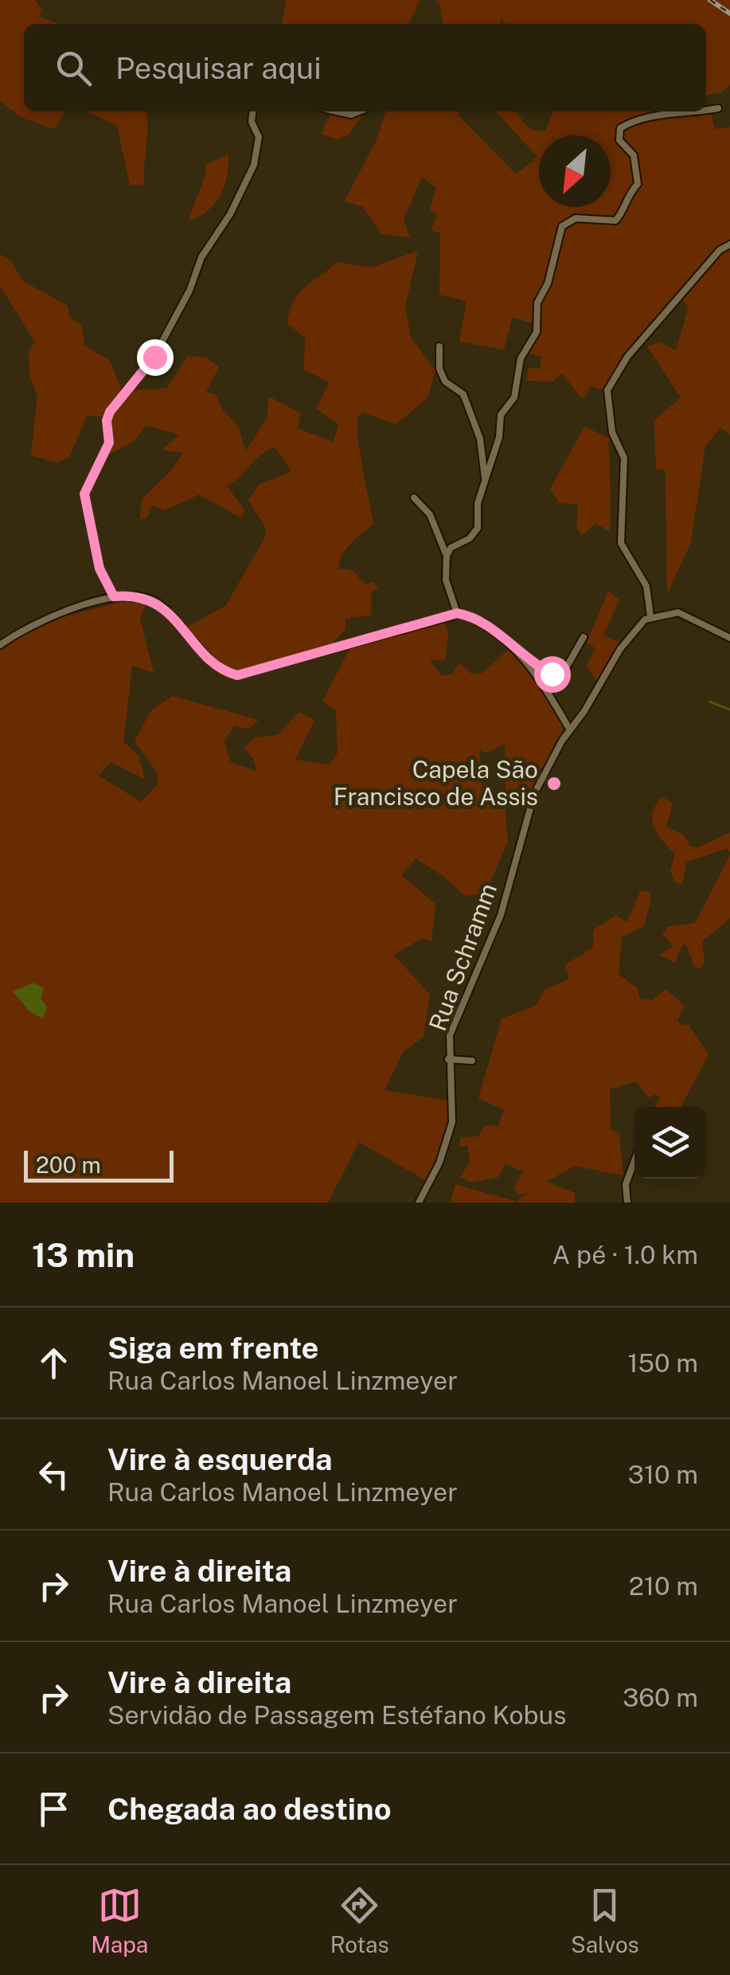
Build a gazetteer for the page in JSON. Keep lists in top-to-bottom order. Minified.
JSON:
{"streets":{"street":["Rua Schramm"]},"places":["Capela São Francisco de Assis"],"scale_bar":"200 m","north":"bottom left","page":{"search":"Pesquisar aqui","scale":"200 m","heading":["13 min","A pé · 1.0 km"],"list":[["Siga em frente","Rua Carlos Manoel Linzmeyer","150 m"],["Vire à esquerda","Rua Carlos Manoel Linzmeyer","310 m"],["Vire à direita","Rua Carlos Manoel Linzmeyer","210 m"],["Vire à direita","Servidão de Passagem Estéfano Kobus","360 m"],"Chegada ao destino"],"nav":["Mapa","Rotas","Salvos"]}}
